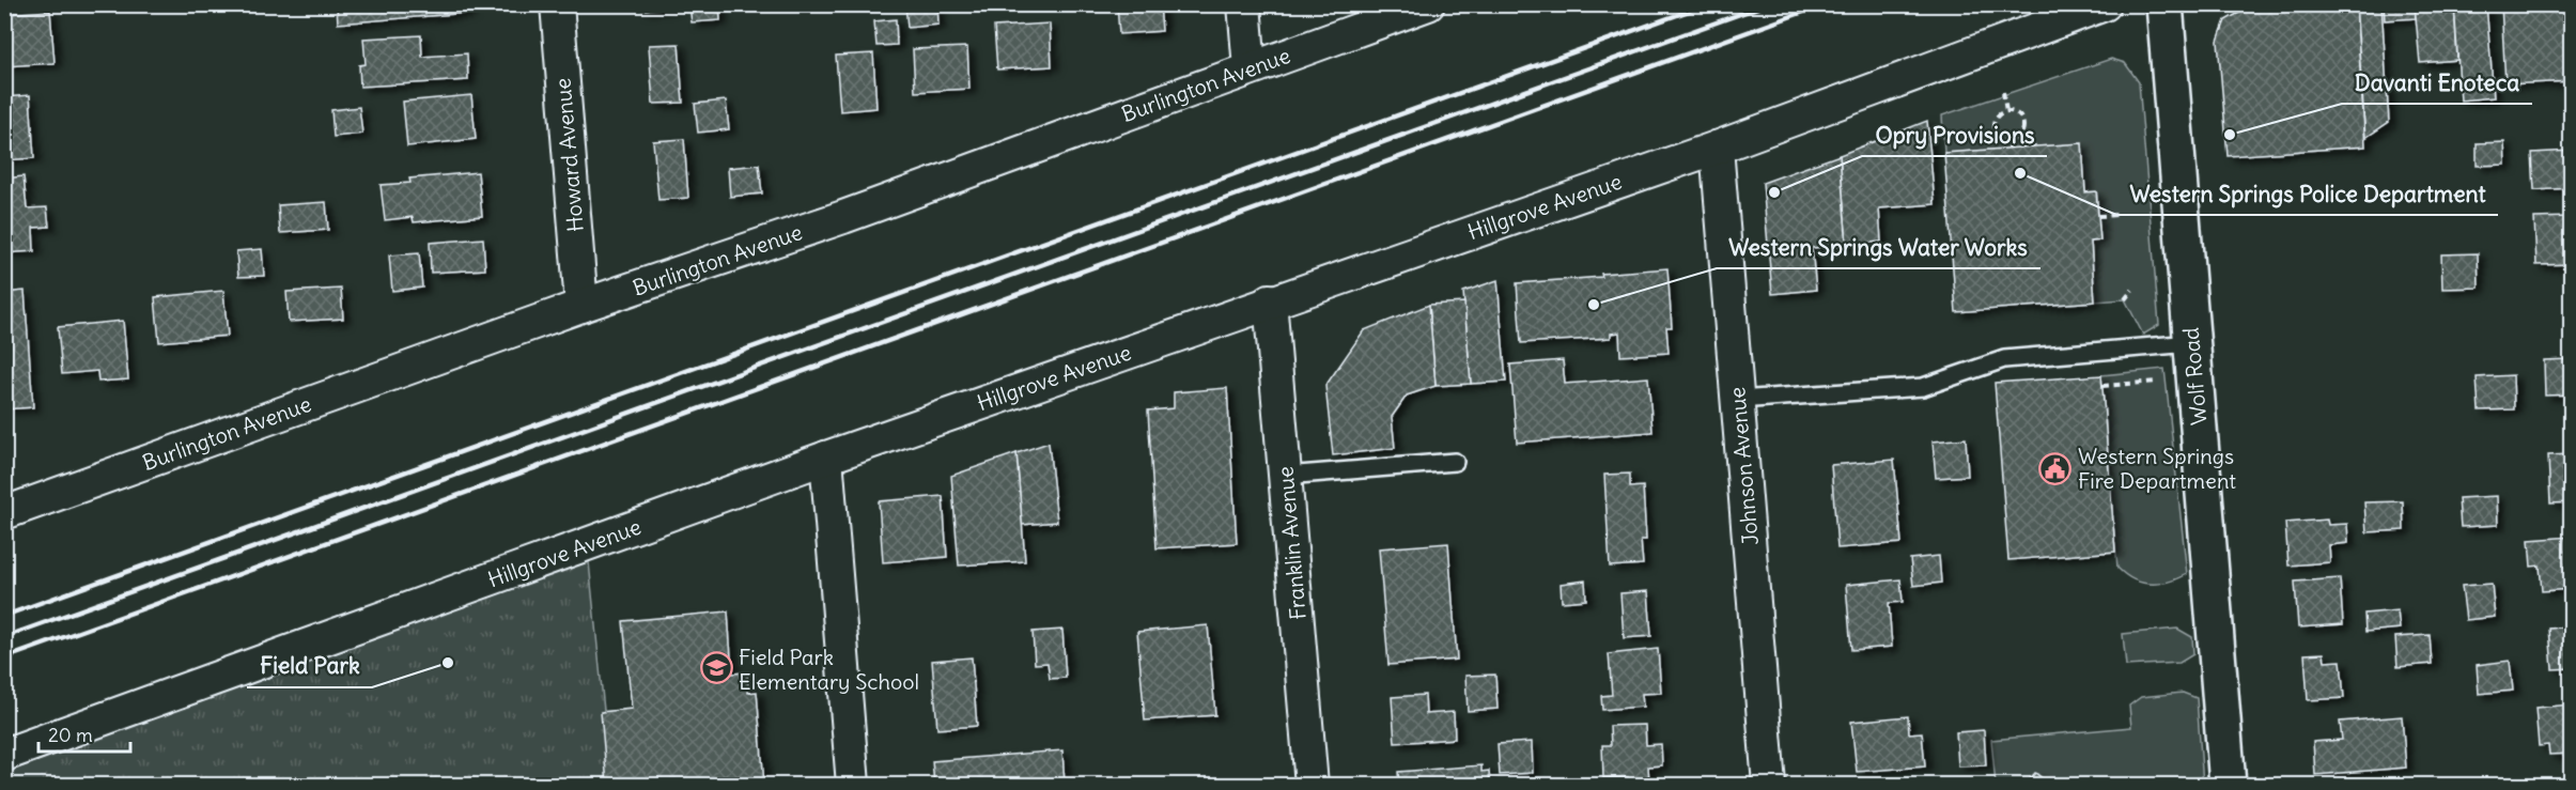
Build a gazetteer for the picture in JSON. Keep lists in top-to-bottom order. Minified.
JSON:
{"streets":{"main road":["Wolf Road"],"street":["Burlington Avenue","Howard Avenue","Hillgrove Avenue","Johnson Avenue","Franklin Avenue"]},"crossings":[["Burlington Avenue","Howard Avenue"],["Hillgrove Avenue","Johnson Avenue"],["Hillgrove Avenue","Franklin Avenue"]],"places":{"other":["Davanti Enoteca","Western Springs Police Department","Opry Provisions","Western Springs Water Works","Field Park"],"public building":["Western Springs Fire Department"],"school or university":["Field Park Elementary School"]},"scale_bar":"20 m"}
